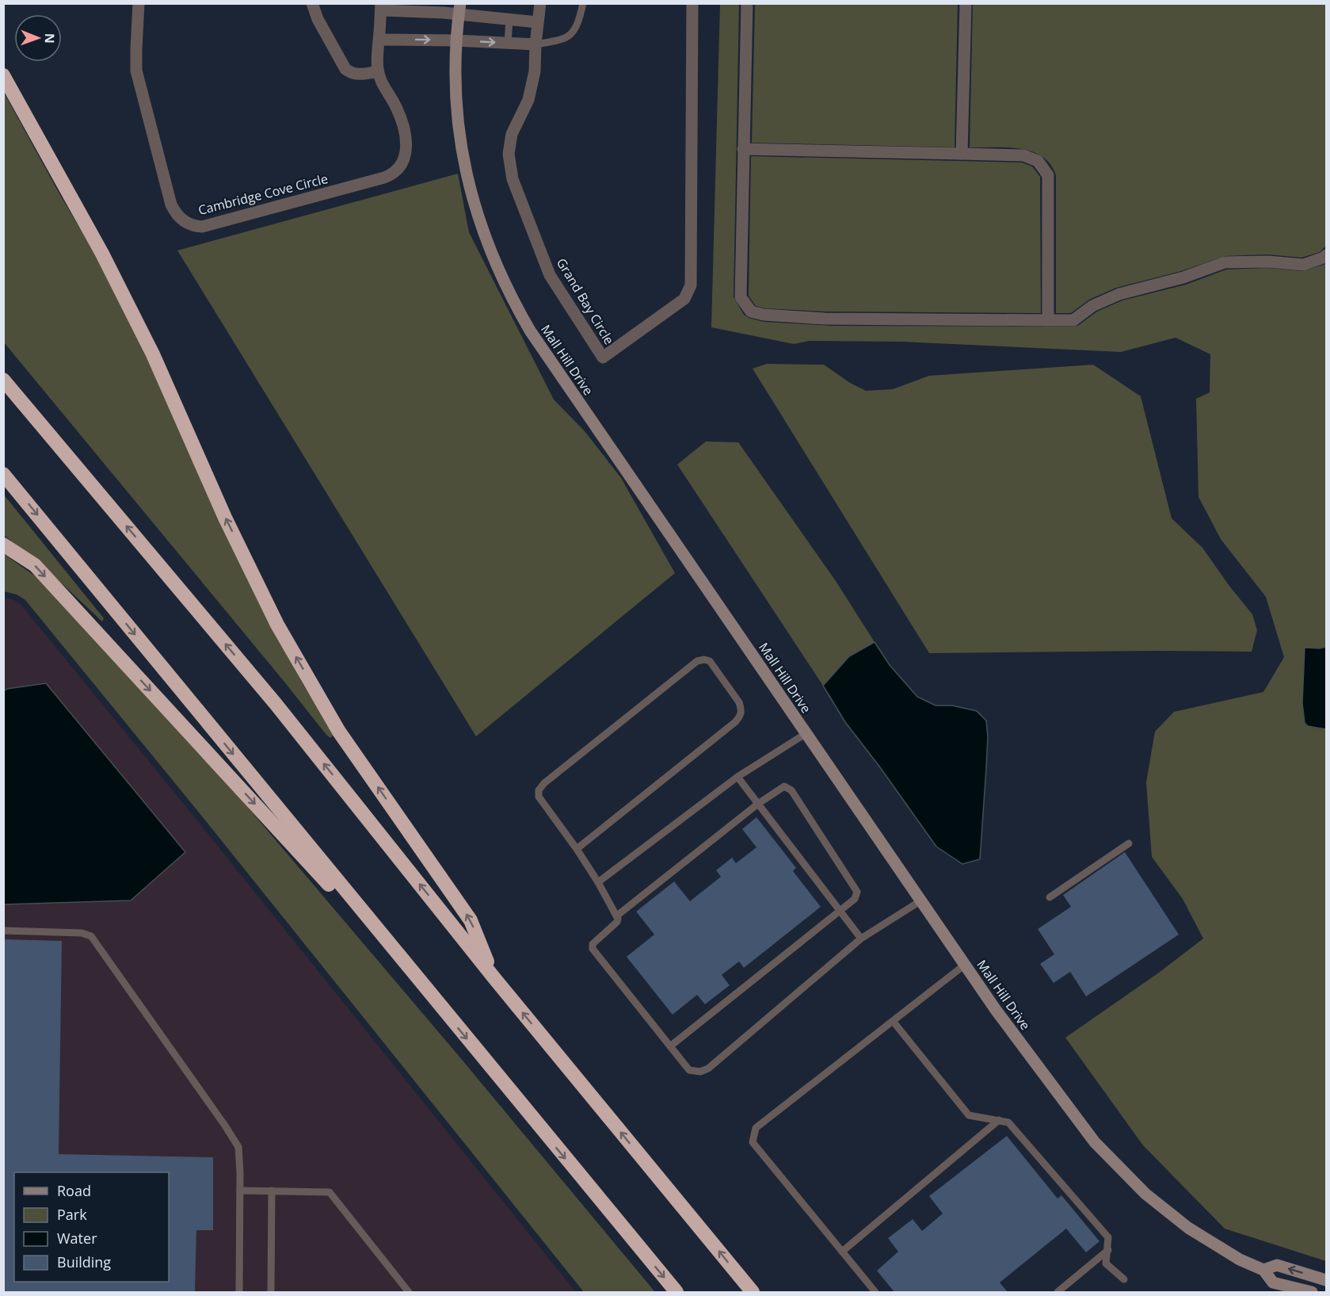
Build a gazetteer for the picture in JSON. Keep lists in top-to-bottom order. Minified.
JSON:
{"streets":{"street":["Cambridge Cove Circle","Grand Bay Circle","Mall Hill Drive"]},"legend":["Road","Park","Water","Building"],"north":"right"}
